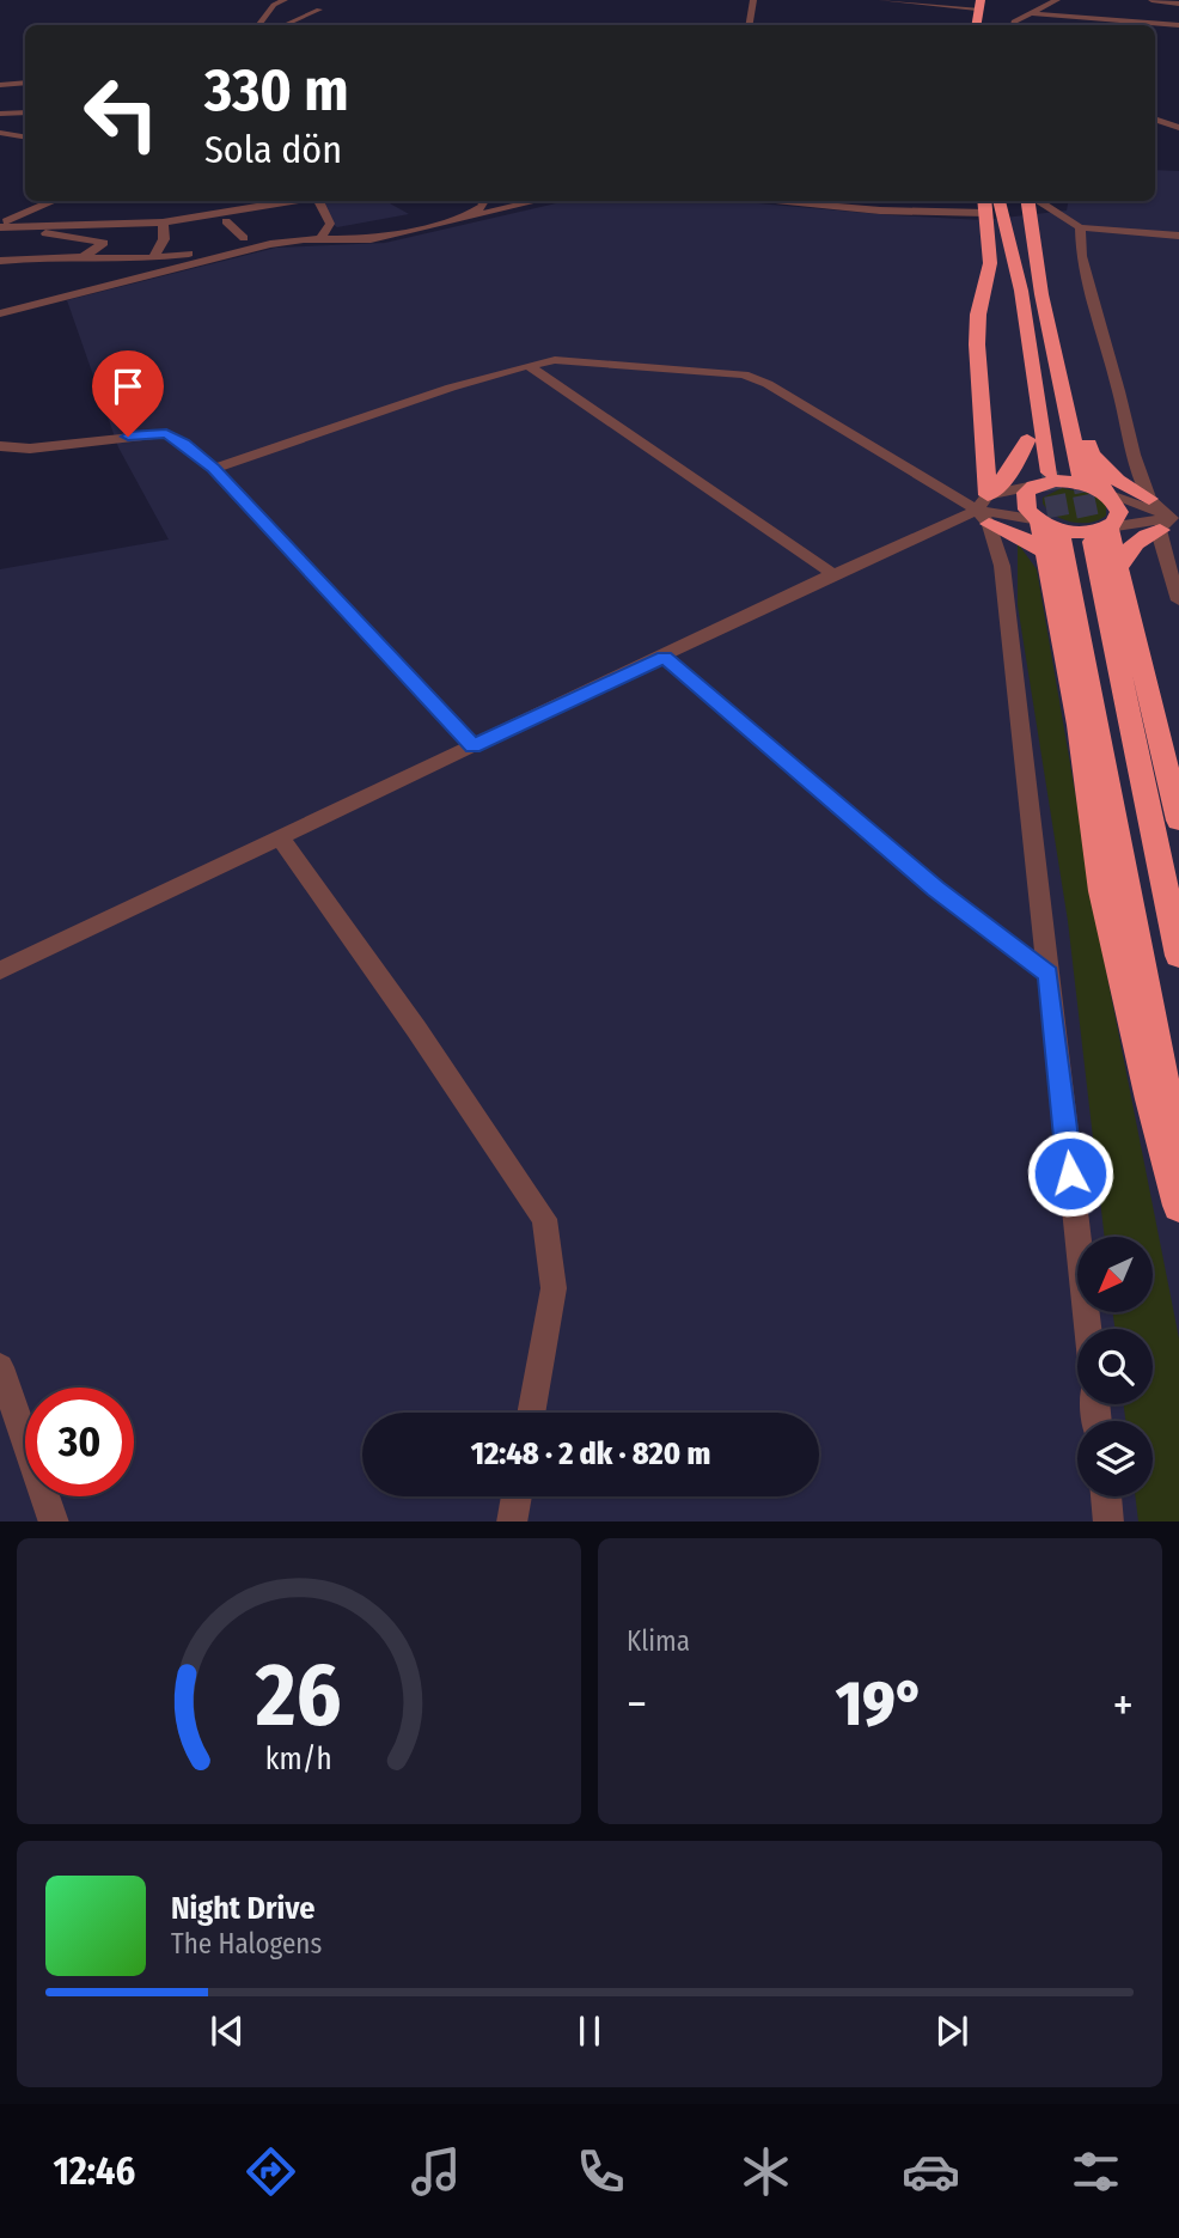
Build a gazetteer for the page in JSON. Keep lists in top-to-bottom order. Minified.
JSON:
{"north":"bottom left","page":{"turn":["330 m","Sola dön"],"limit":"30","trip":"12:48 · 2 dk · 820 m","tile":"Klima","heat":["−","19°","+"],"song":["Night Drive","The Halogens"],"tabs":"12:46","gauge":["26","km/h"]}}
